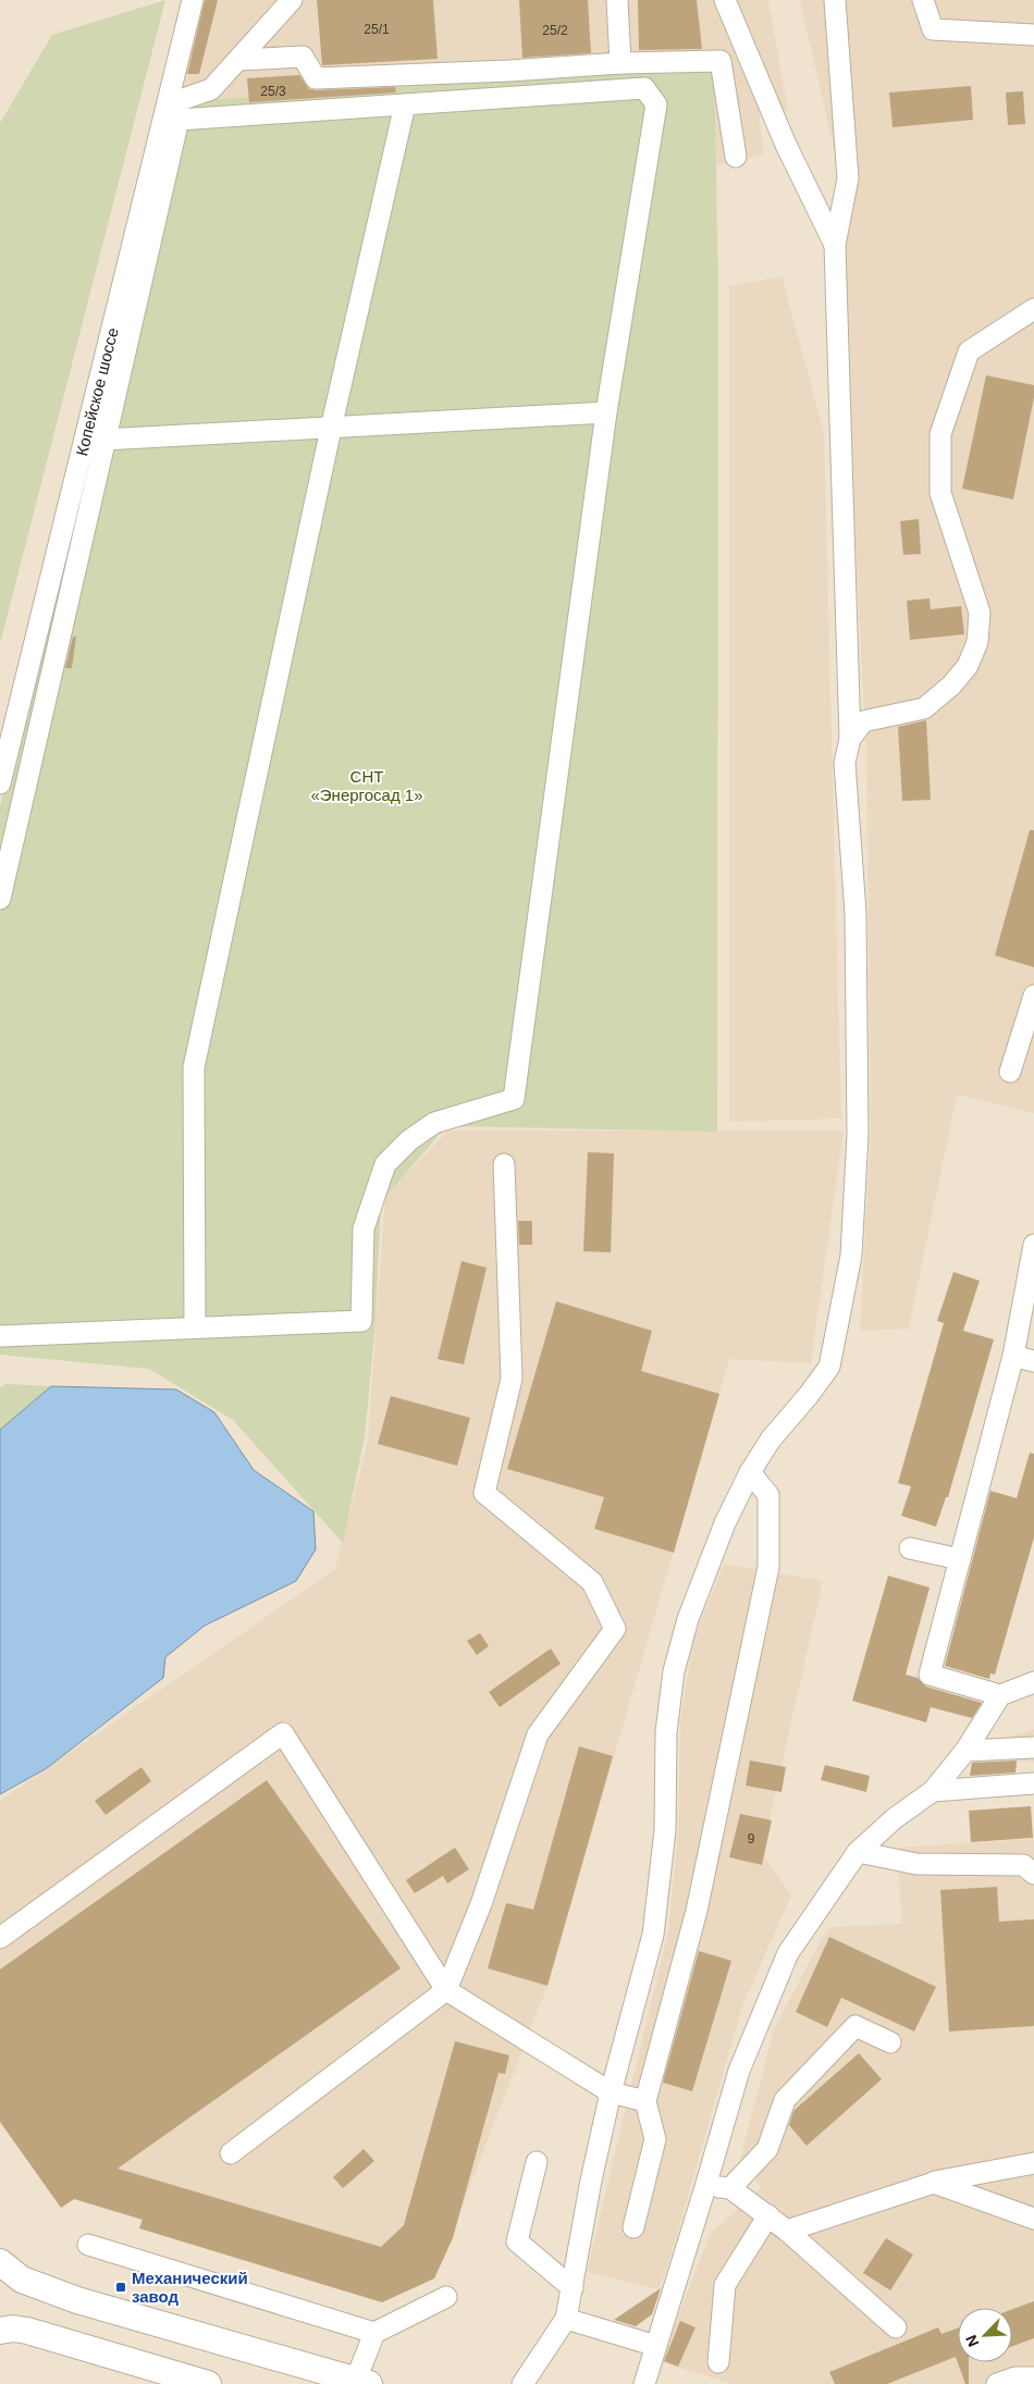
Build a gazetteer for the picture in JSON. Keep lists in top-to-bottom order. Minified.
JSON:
{"streets":{"street":["Копейское шоссе"]},"parks":["СНТ «Энергосад 1»"],"places":{"transit":["Механический завод"]},"house_numbers":["25/1","25/2","25/3","9"],"north":"bottom left"}
